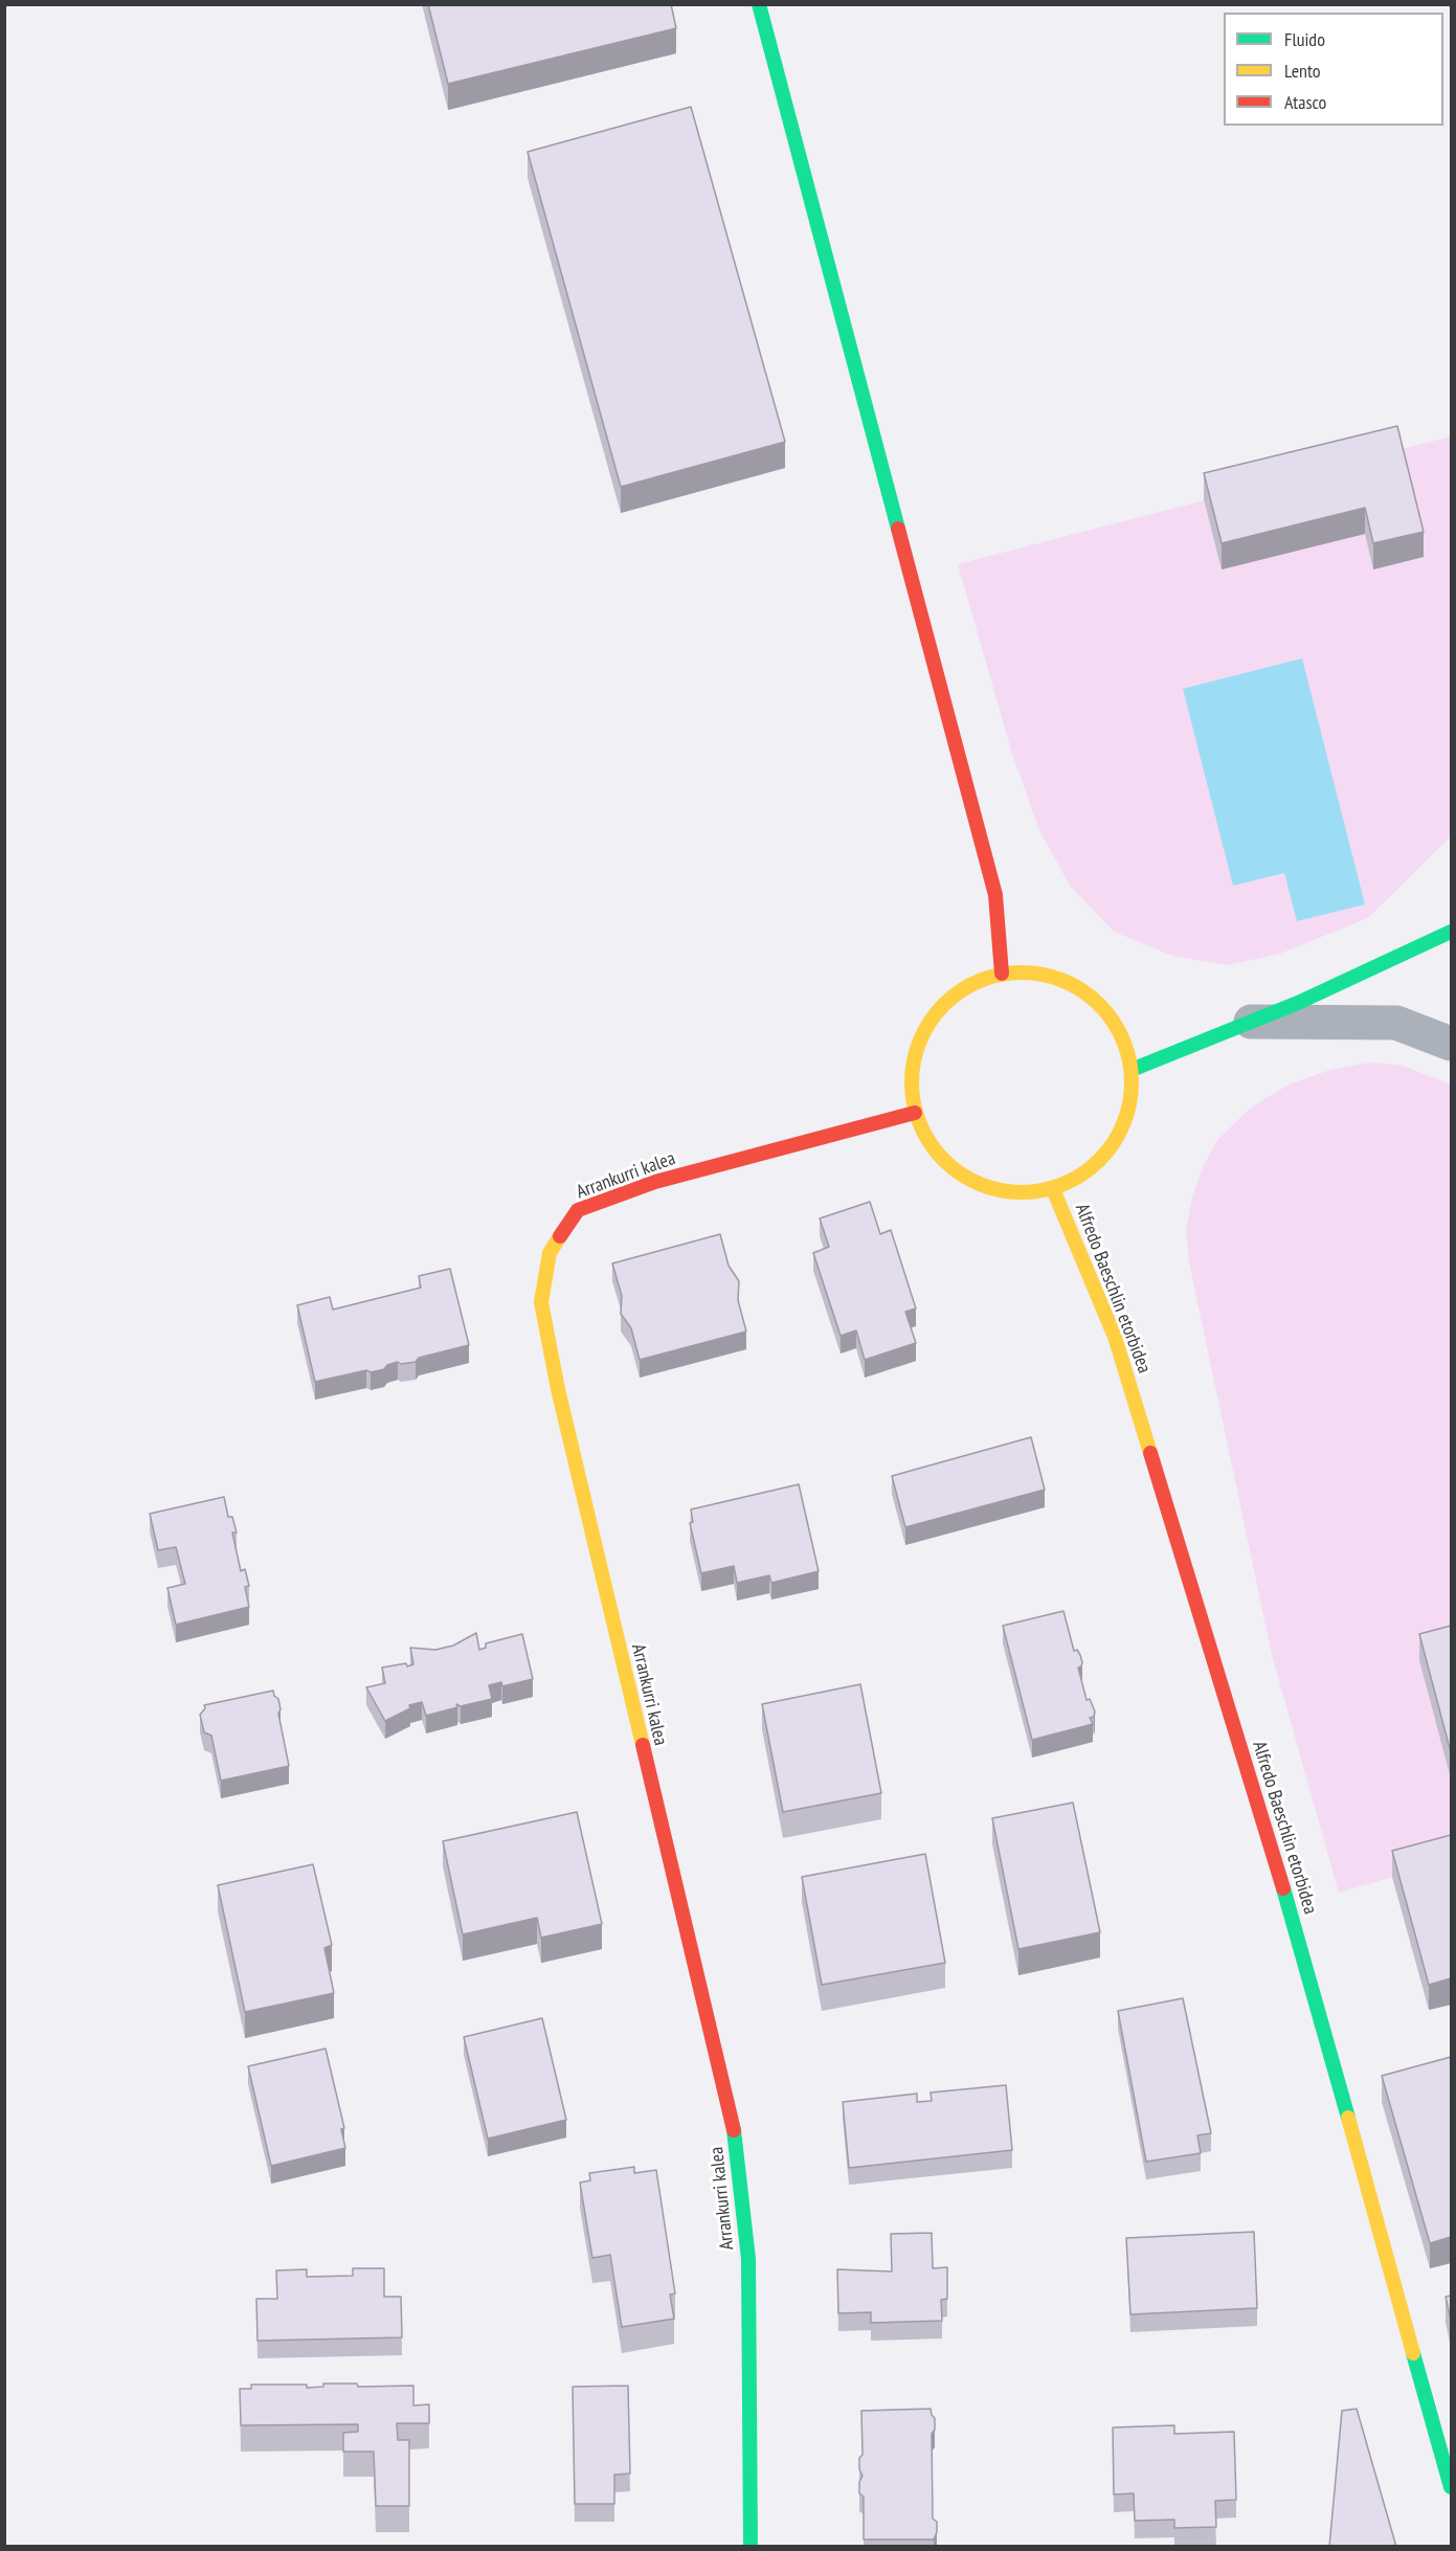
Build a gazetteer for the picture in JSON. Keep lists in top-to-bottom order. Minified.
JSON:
{"streets":{"street":["Arrankurri kalea","Alfredo Baeschlin etorbidea"]},"crossings":[["Arrankurri kalea","Alfredo Baeschlin etorbidea"]],"legend":["Fluido","Lento","Atasco"]}
